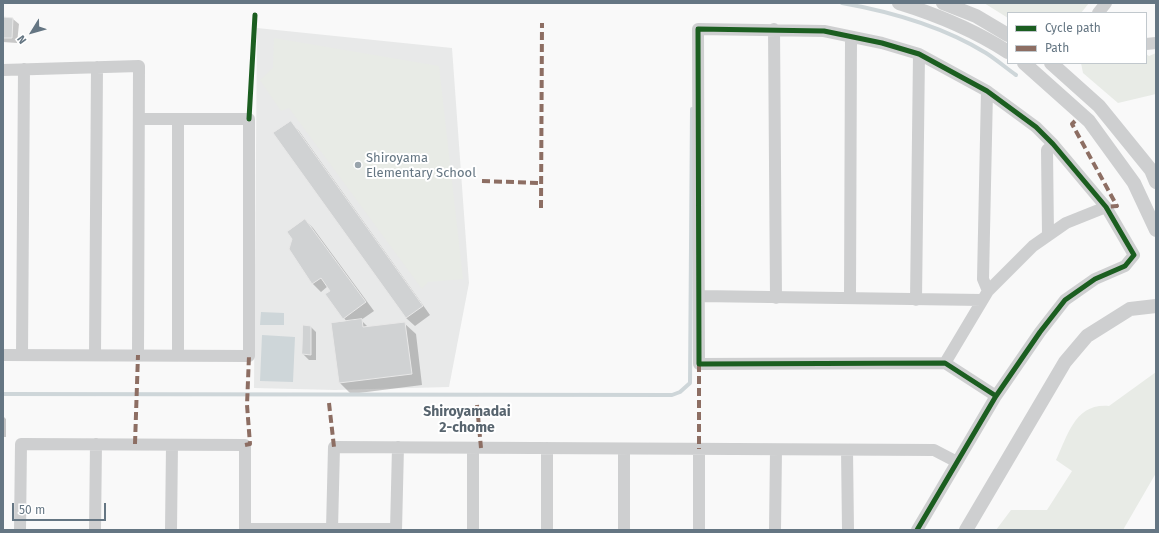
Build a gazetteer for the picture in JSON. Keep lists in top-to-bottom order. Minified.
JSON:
{"districts":["Shiroyamadai 2-chome"],"places":["Shiroyama Elementary School"],"legend":["Cycle path","Path"],"scale_bar":"50 m","north":"bottom left"}
